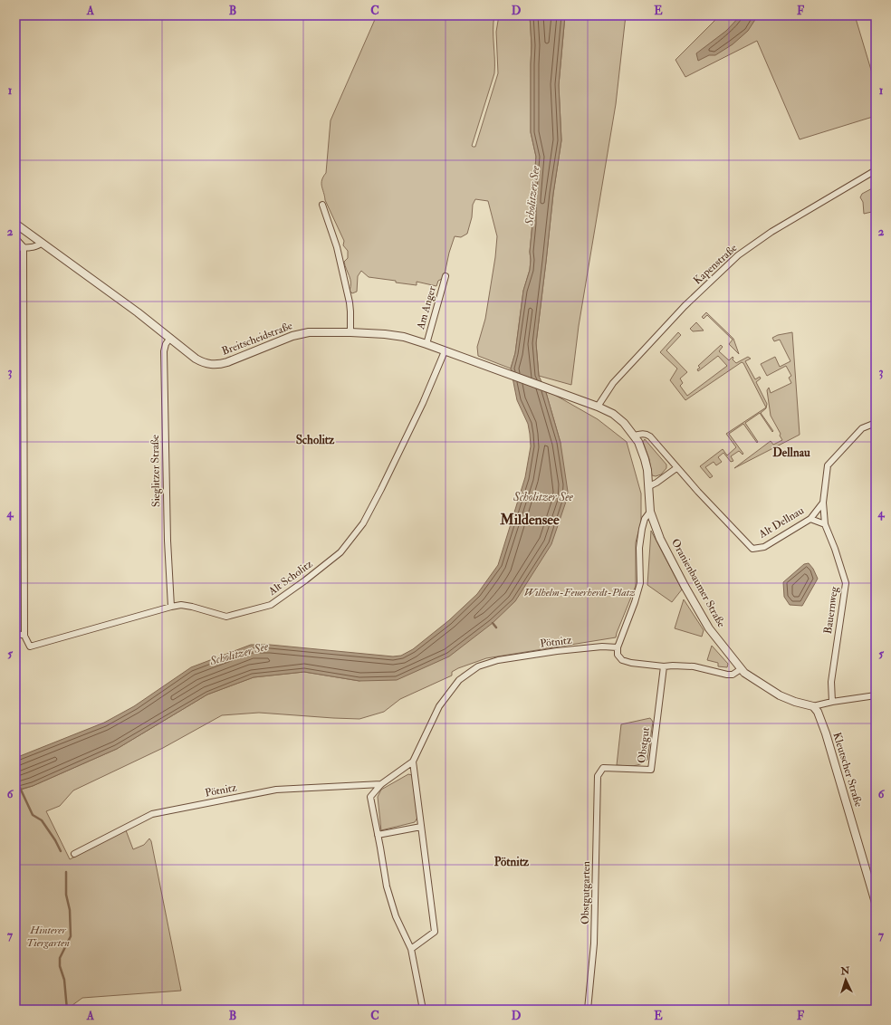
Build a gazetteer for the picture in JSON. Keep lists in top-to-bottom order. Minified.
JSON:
{"streets":{"street":["Kapenstraße","Am Anger","Breitscheidstraße","Sieglitzer Straße","Alt Dellnau","Alt Scholitz","Oranienbaumer Straße","Bauernweg","Pötnitz","Obstgut","Kleutscher Straße","Obstgutgarten"]},"crossings":[["Kapenstraße","Breitscheidstraße"],["Am Anger","Breitscheidstraße"],["Breitscheidstraße","Sieglitzer Straße"],["Breitscheidstraße","Alt Scholitz"],["Sieglitzer Straße","Alt Scholitz"],["Alt Dellnau","Bauernweg"],["Oranienbaumer Straße","Bauernweg"],["Oranienbaumer Straße","Kleutscher Straße"],["Obstgut","Obstgutgarten"]],"districts":["Scholitz","Dellnau","Mildensee","Pötnitz"],"water":["Scholitzer See"],"parks":["Wilhelm-Feuerherdt-Platz","Hinterer Tiergarten"],"north":"top","grid":{"columns":["A","B","C","D","E","F"],"rows":["1","2","3","4","5","6","7"]}}
